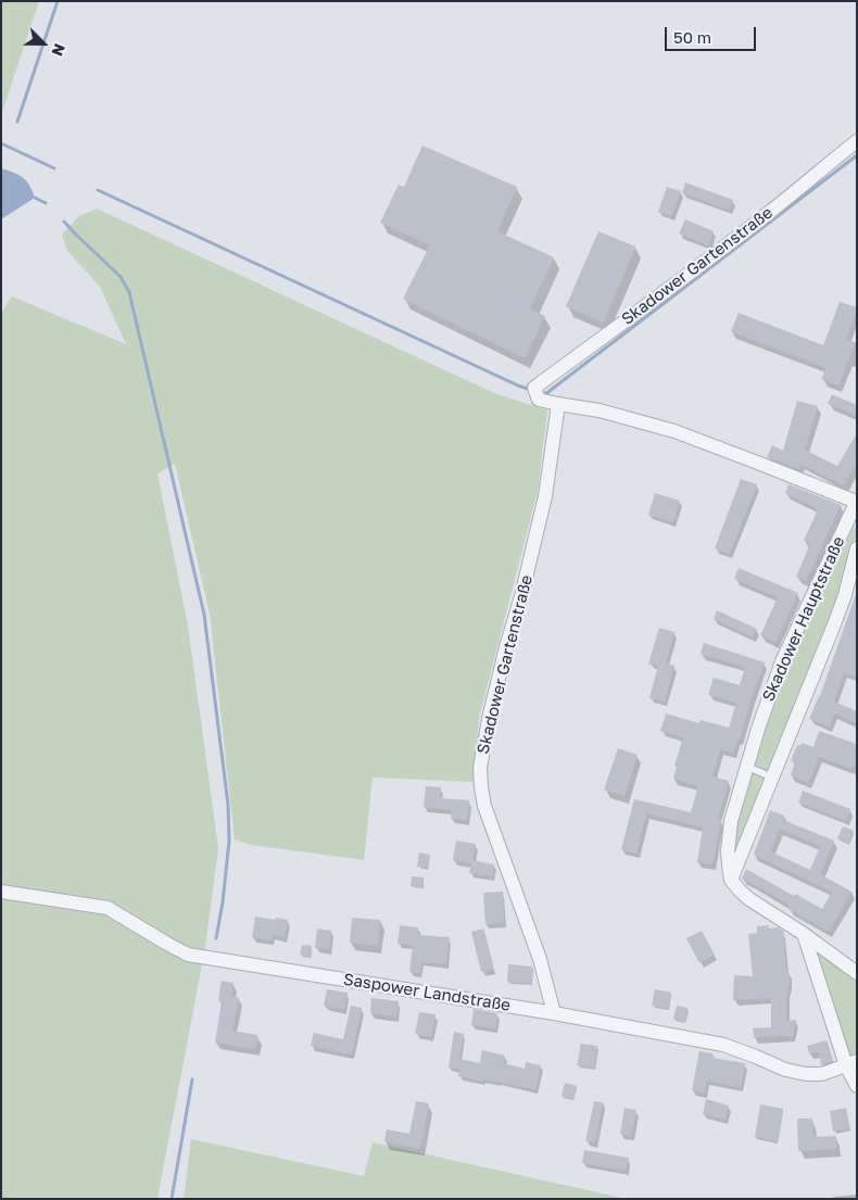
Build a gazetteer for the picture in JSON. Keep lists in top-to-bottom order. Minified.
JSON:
{"streets":{"street":["Skadower Gartenstraße","Skadower Hauptstraße","Saspower Landstraße"]},"crossings":[["Skadower Gartenstraße","Skadower Hauptstraße"],["Skadower Gartenstraße","Saspower Landstraße"]],"scale_bar":"50 m","north":"bottom right"}
